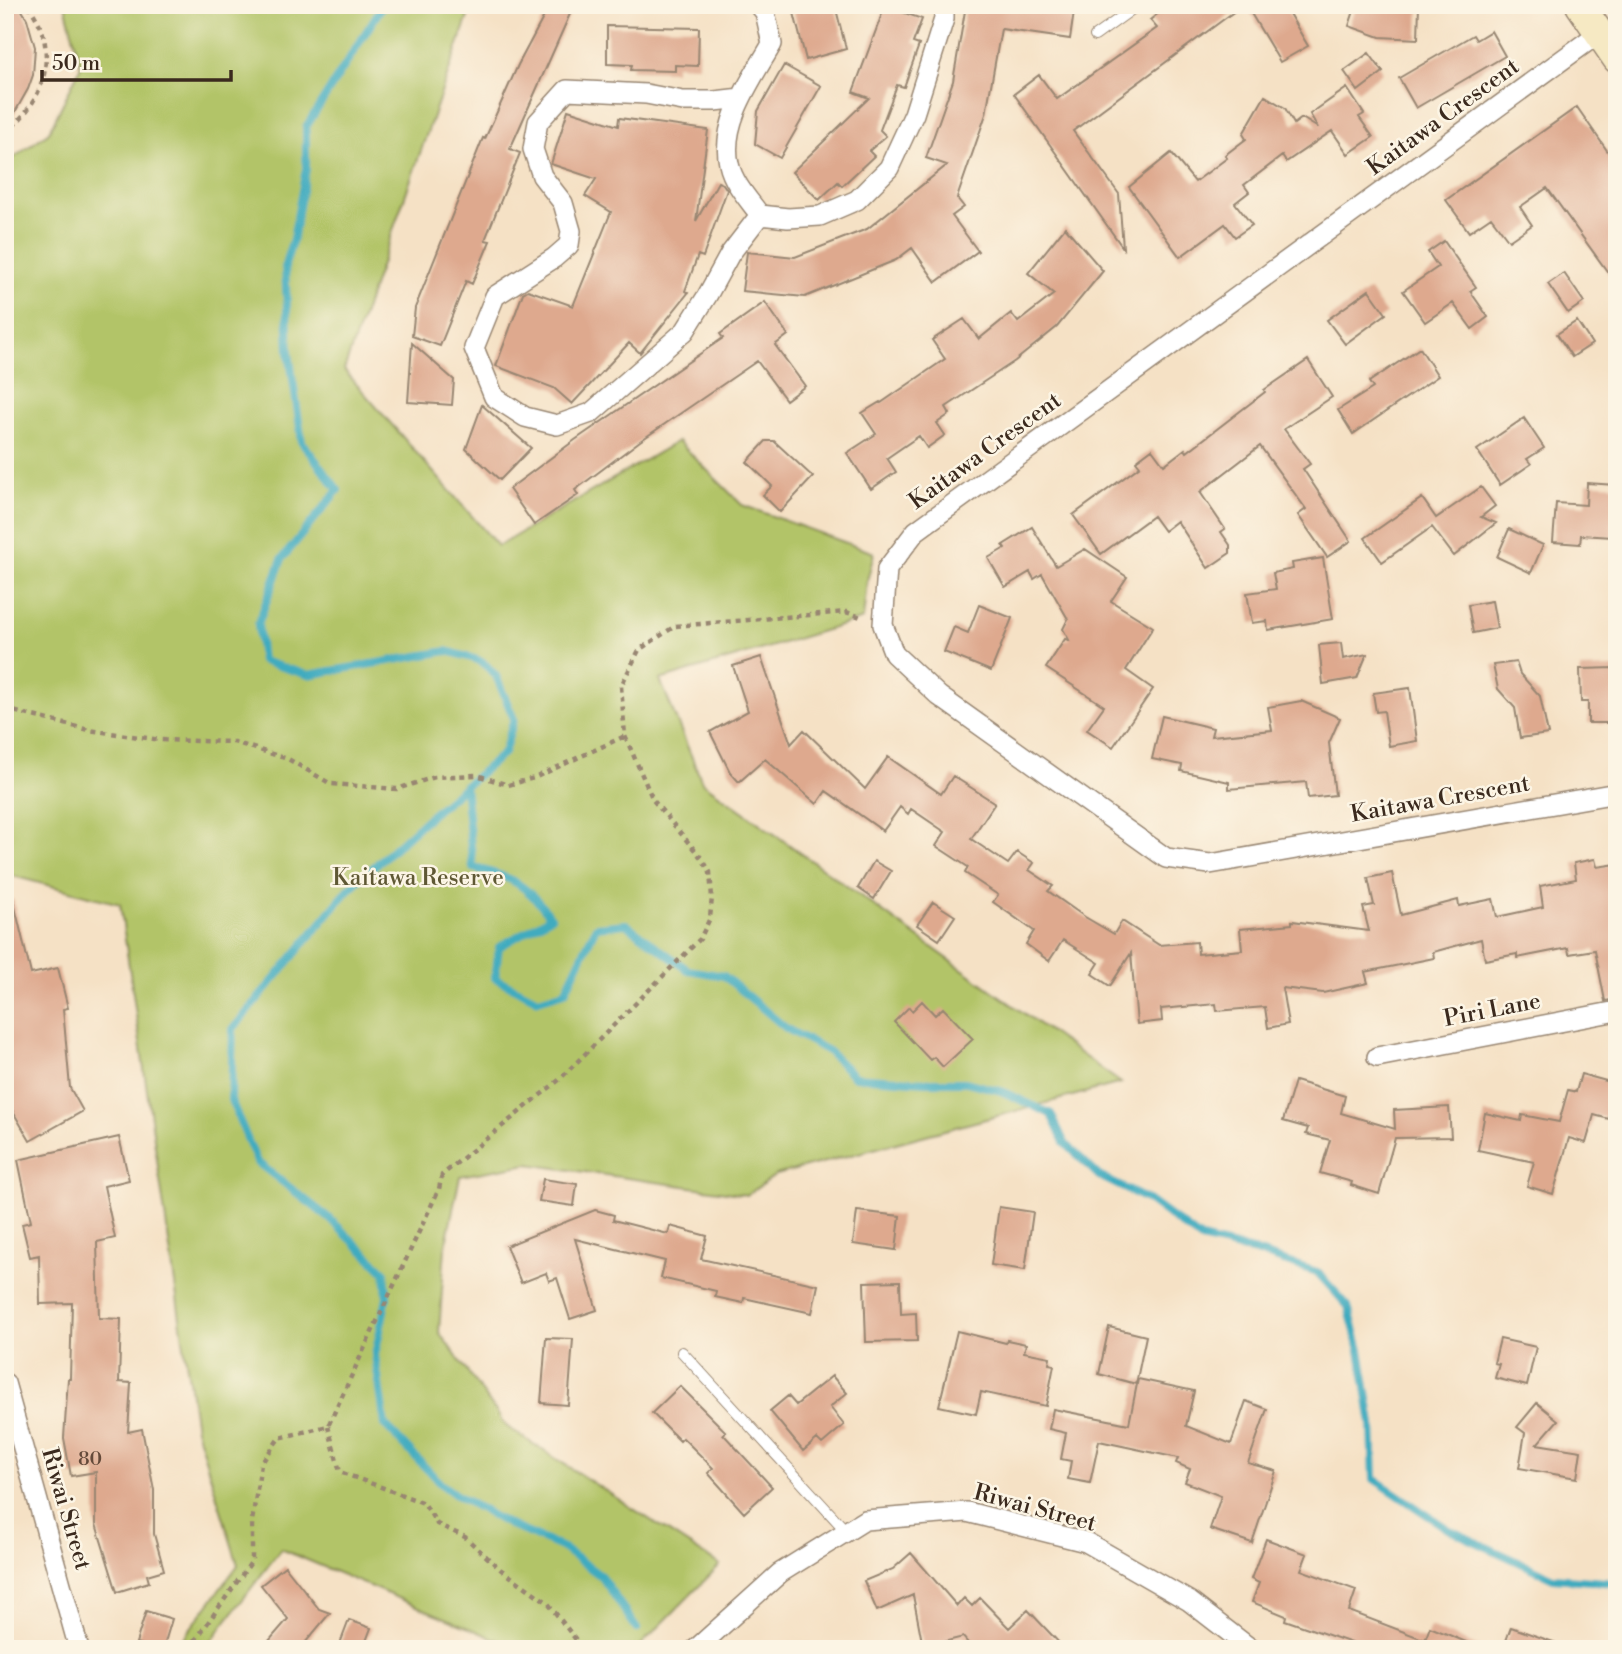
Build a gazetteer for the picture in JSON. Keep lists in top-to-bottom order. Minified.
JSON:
{"streets":{"street":["Kaitawa Crescent","Piri Lane","Riwai Street"]},"parks":["Kaitawa Reserve"],"house_numbers":["80"],"scale_bar":"50 m"}
